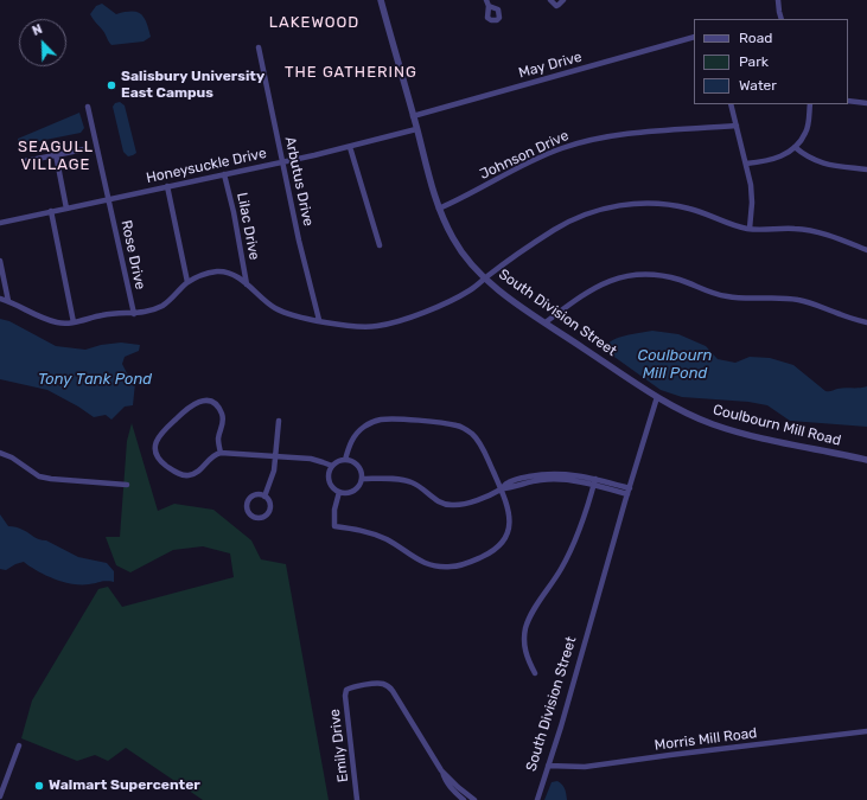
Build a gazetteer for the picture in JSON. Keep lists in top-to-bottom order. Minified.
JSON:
{"streets":{"street":["May Drive","Johnson Drive","Honeysuckle Drive","Arbutus Drive","Lilac Drive","Rose Drive","South Division Street","Coulbourn Mill Road","Morris Mill Road","Emily Drive"]},"crossings":[["May Drive","South Division Street"],["Johnson Drive","South Division Street"],["Honeysuckle Drive","Arbutus Drive"],["Honeysuckle Drive","Lilac Drive"],["Honeysuckle Drive","Rose Drive"],["Honeysuckle Drive","South Division Street"],["South Division Street","Coulbourn Mill Road"],["South Division Street","Morris Mill Road"]],"districts":["LAKEWOOD","THE GATHERING","SEAGULL VILLAGE"],"water":["Coulbourn Mill Pond","Tony Tank Pond"],"places":["Salisbury University East Campus","Walmart Supercenter"],"legend":["Road","Park","Water"],"north":"top left"}
